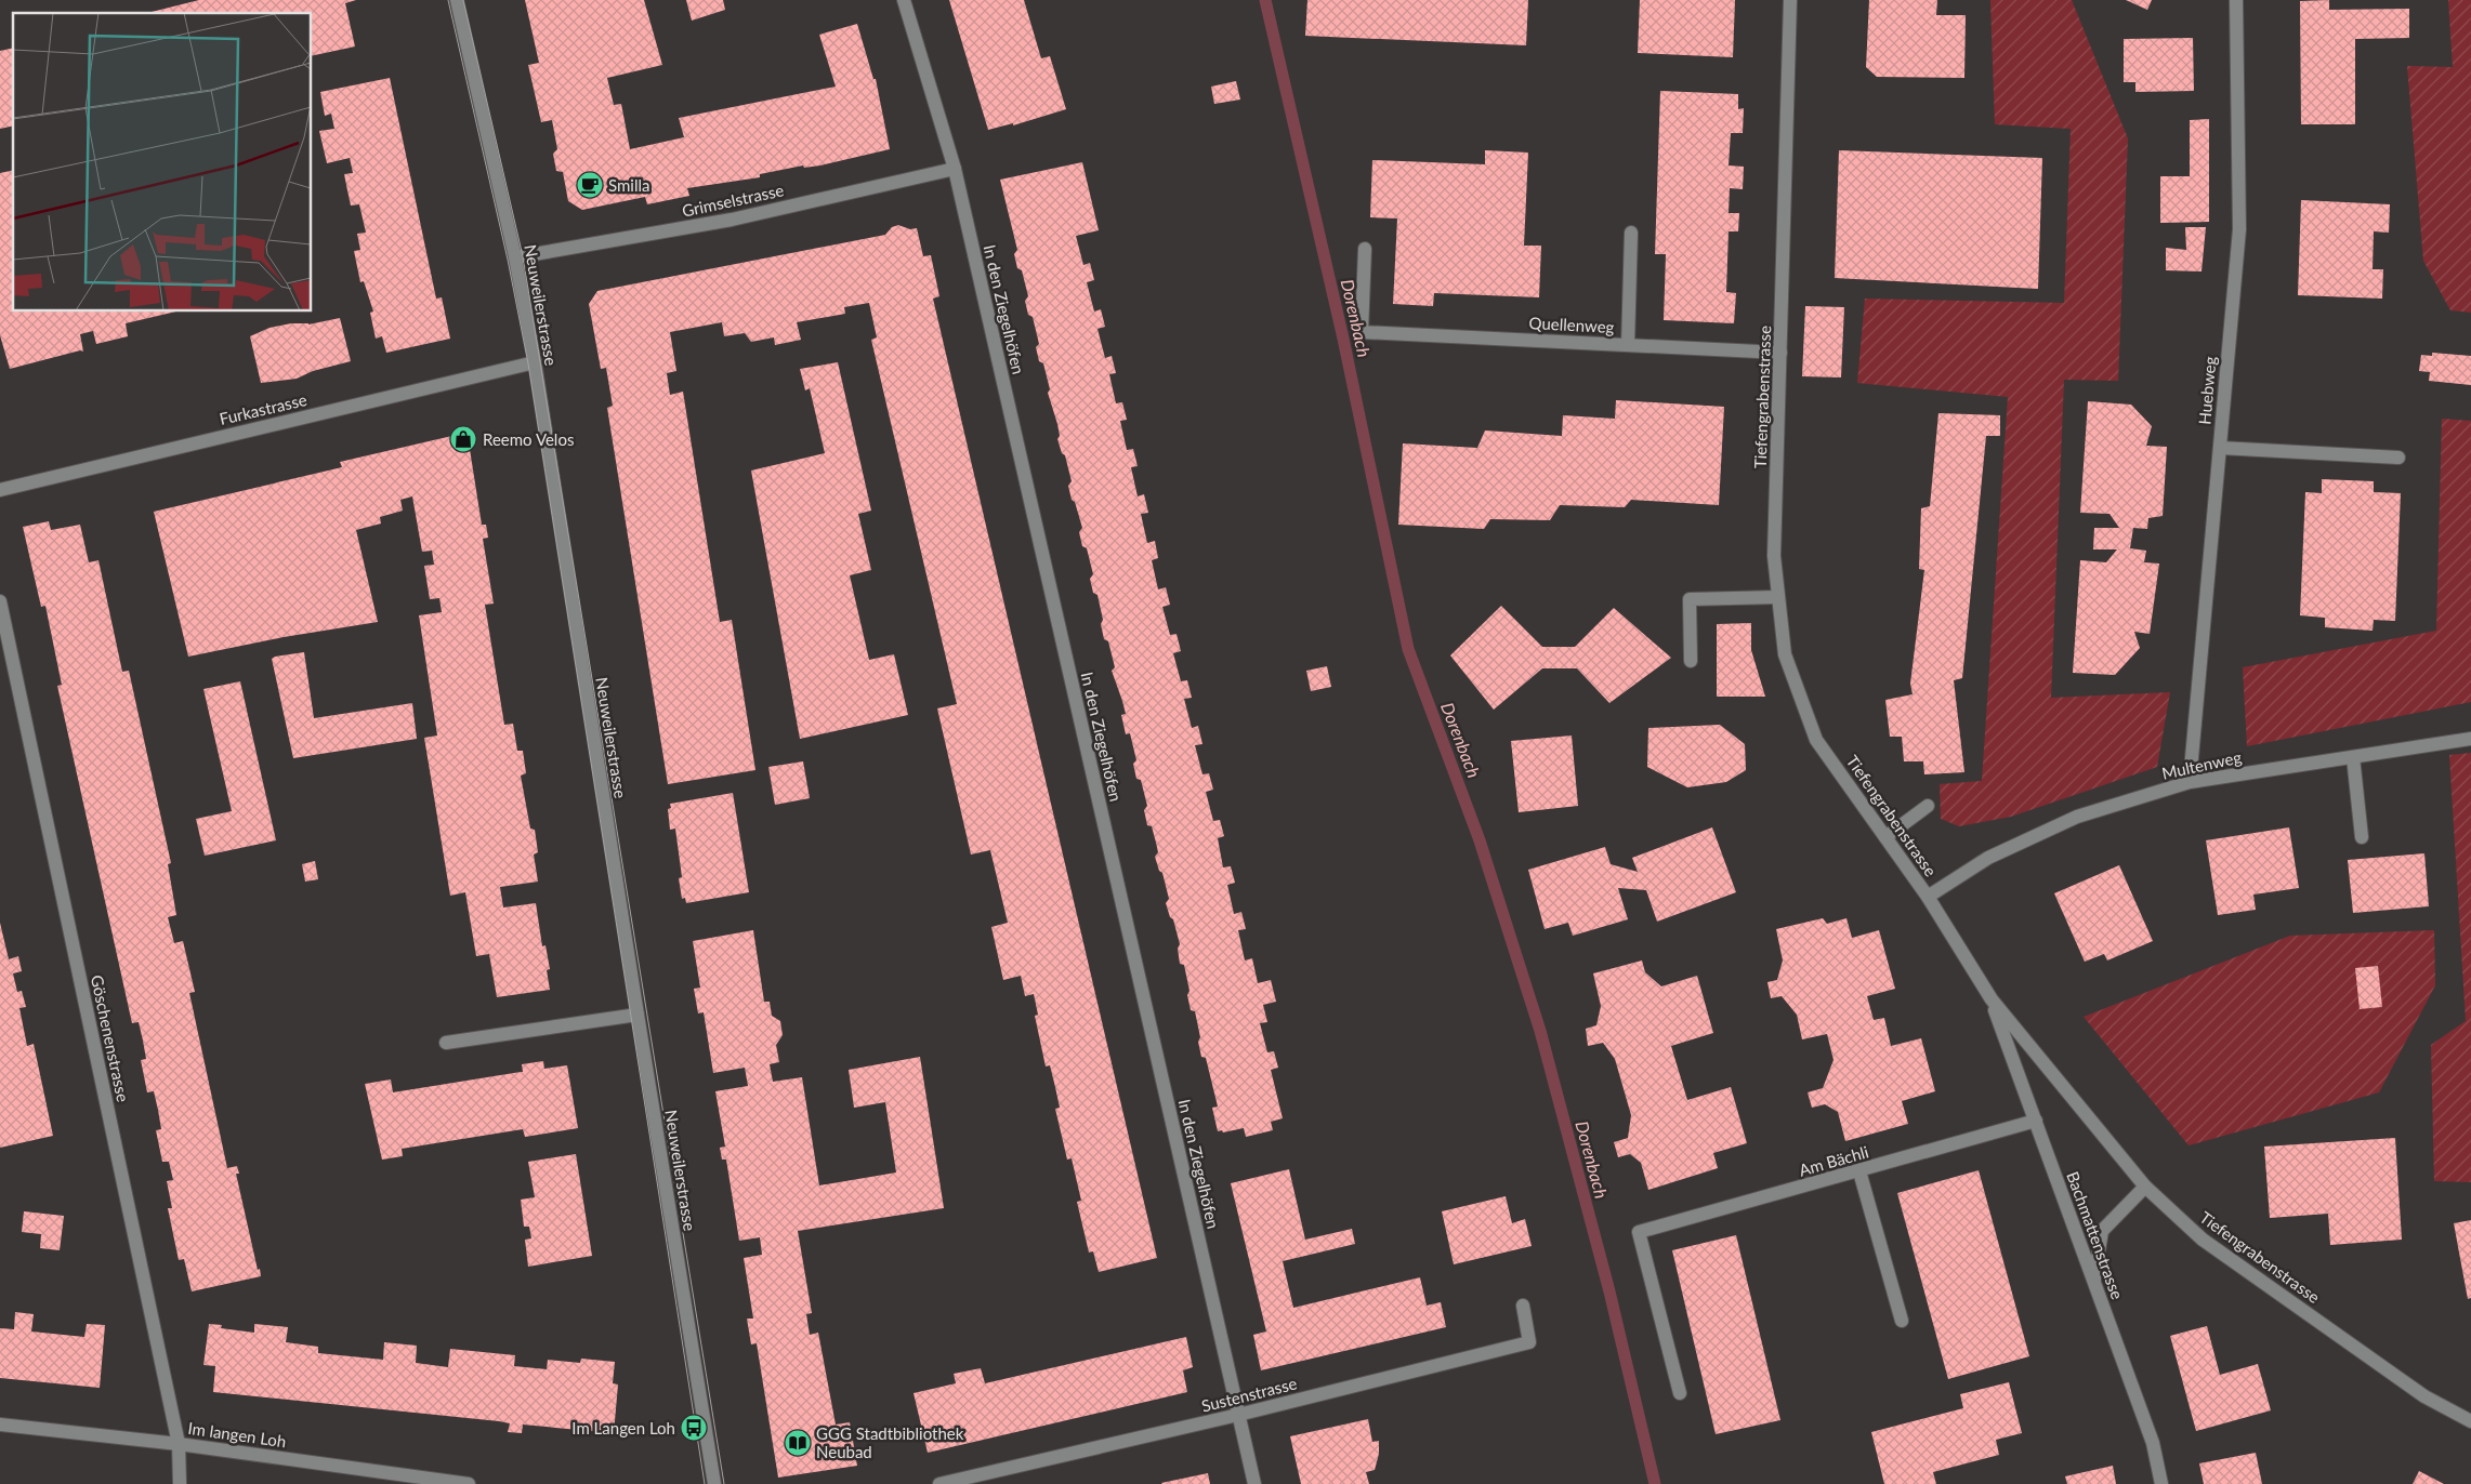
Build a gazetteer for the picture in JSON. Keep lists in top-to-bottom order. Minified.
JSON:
{"streets":{"street":["Grimselstrasse","Neuweilerstrasse","In den Ziegelhöfen","Quellenweg","Huebweg","Tiefengrabenstrasse","Furkastrasse","Multenweg","Göschenenstrasse","Am Bächli","Bachmattenstrasse","Sustenstrasse","Im langen Loh"]},"crossings":[["Grimselstrasse","Neuweilerstrasse"],["Grimselstrasse","In den Ziegelhöfen"],["Neuweilerstrasse","Furkastrasse"],["In den Ziegelhöfen","Sustenstrasse"],["Quellenweg","Tiefengrabenstrasse"],["Huebweg","Multenweg"],["Tiefengrabenstrasse","Multenweg"],["Tiefengrabenstrasse","Bachmattenstrasse"],["Göschenenstrasse","Im langen Loh"],["Am Bächli","Bachmattenstrasse"]],"water":["Dorenbach"],"places":{"cafe":["Smilla"],"shop":["Reemo Velos"],"bus stop":["Im Langen Loh"],"library":["GGG Stadtbibliothek Neubad"]}}
